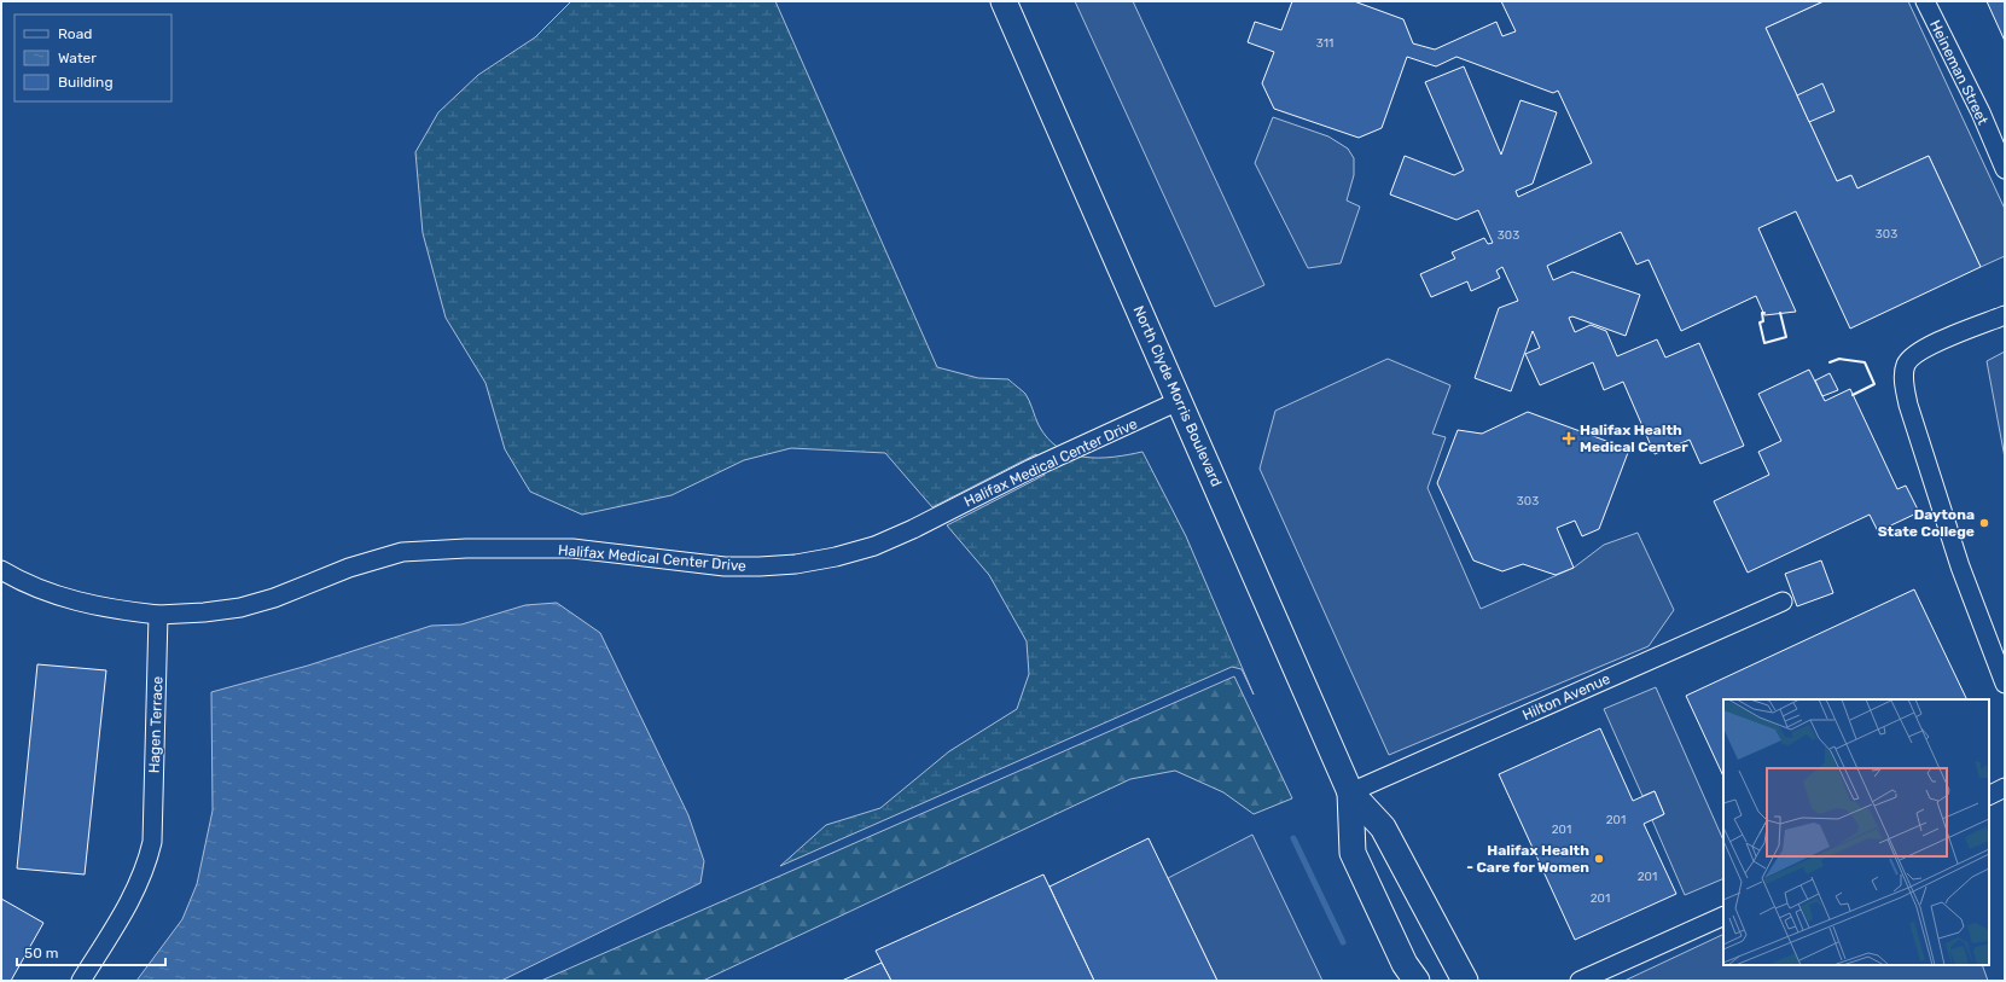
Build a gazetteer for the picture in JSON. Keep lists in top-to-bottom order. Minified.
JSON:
{"streets":{"main road":["North Clyde Morris Boulevard"],"street":["Heineman Street","Halifax Medical Center Drive","Hilton Avenue","Hagen Terrace"]},"crossings":[["North Clyde Morris Boulevard","Halifax Medical Center Drive"],["North Clyde Morris Boulevard","Hilton Avenue"],["Halifax Medical Center Drive","Hagen Terrace"]],"places":{"health":["Halifax Health Medical Center"],"other":["Daytona State College","Halifax Health - Care for Women"]},"house_numbers":["311","303","303","303","201","201","201","201"],"legend":["Road","Water","Building"],"scale_bar":"50 m"}
